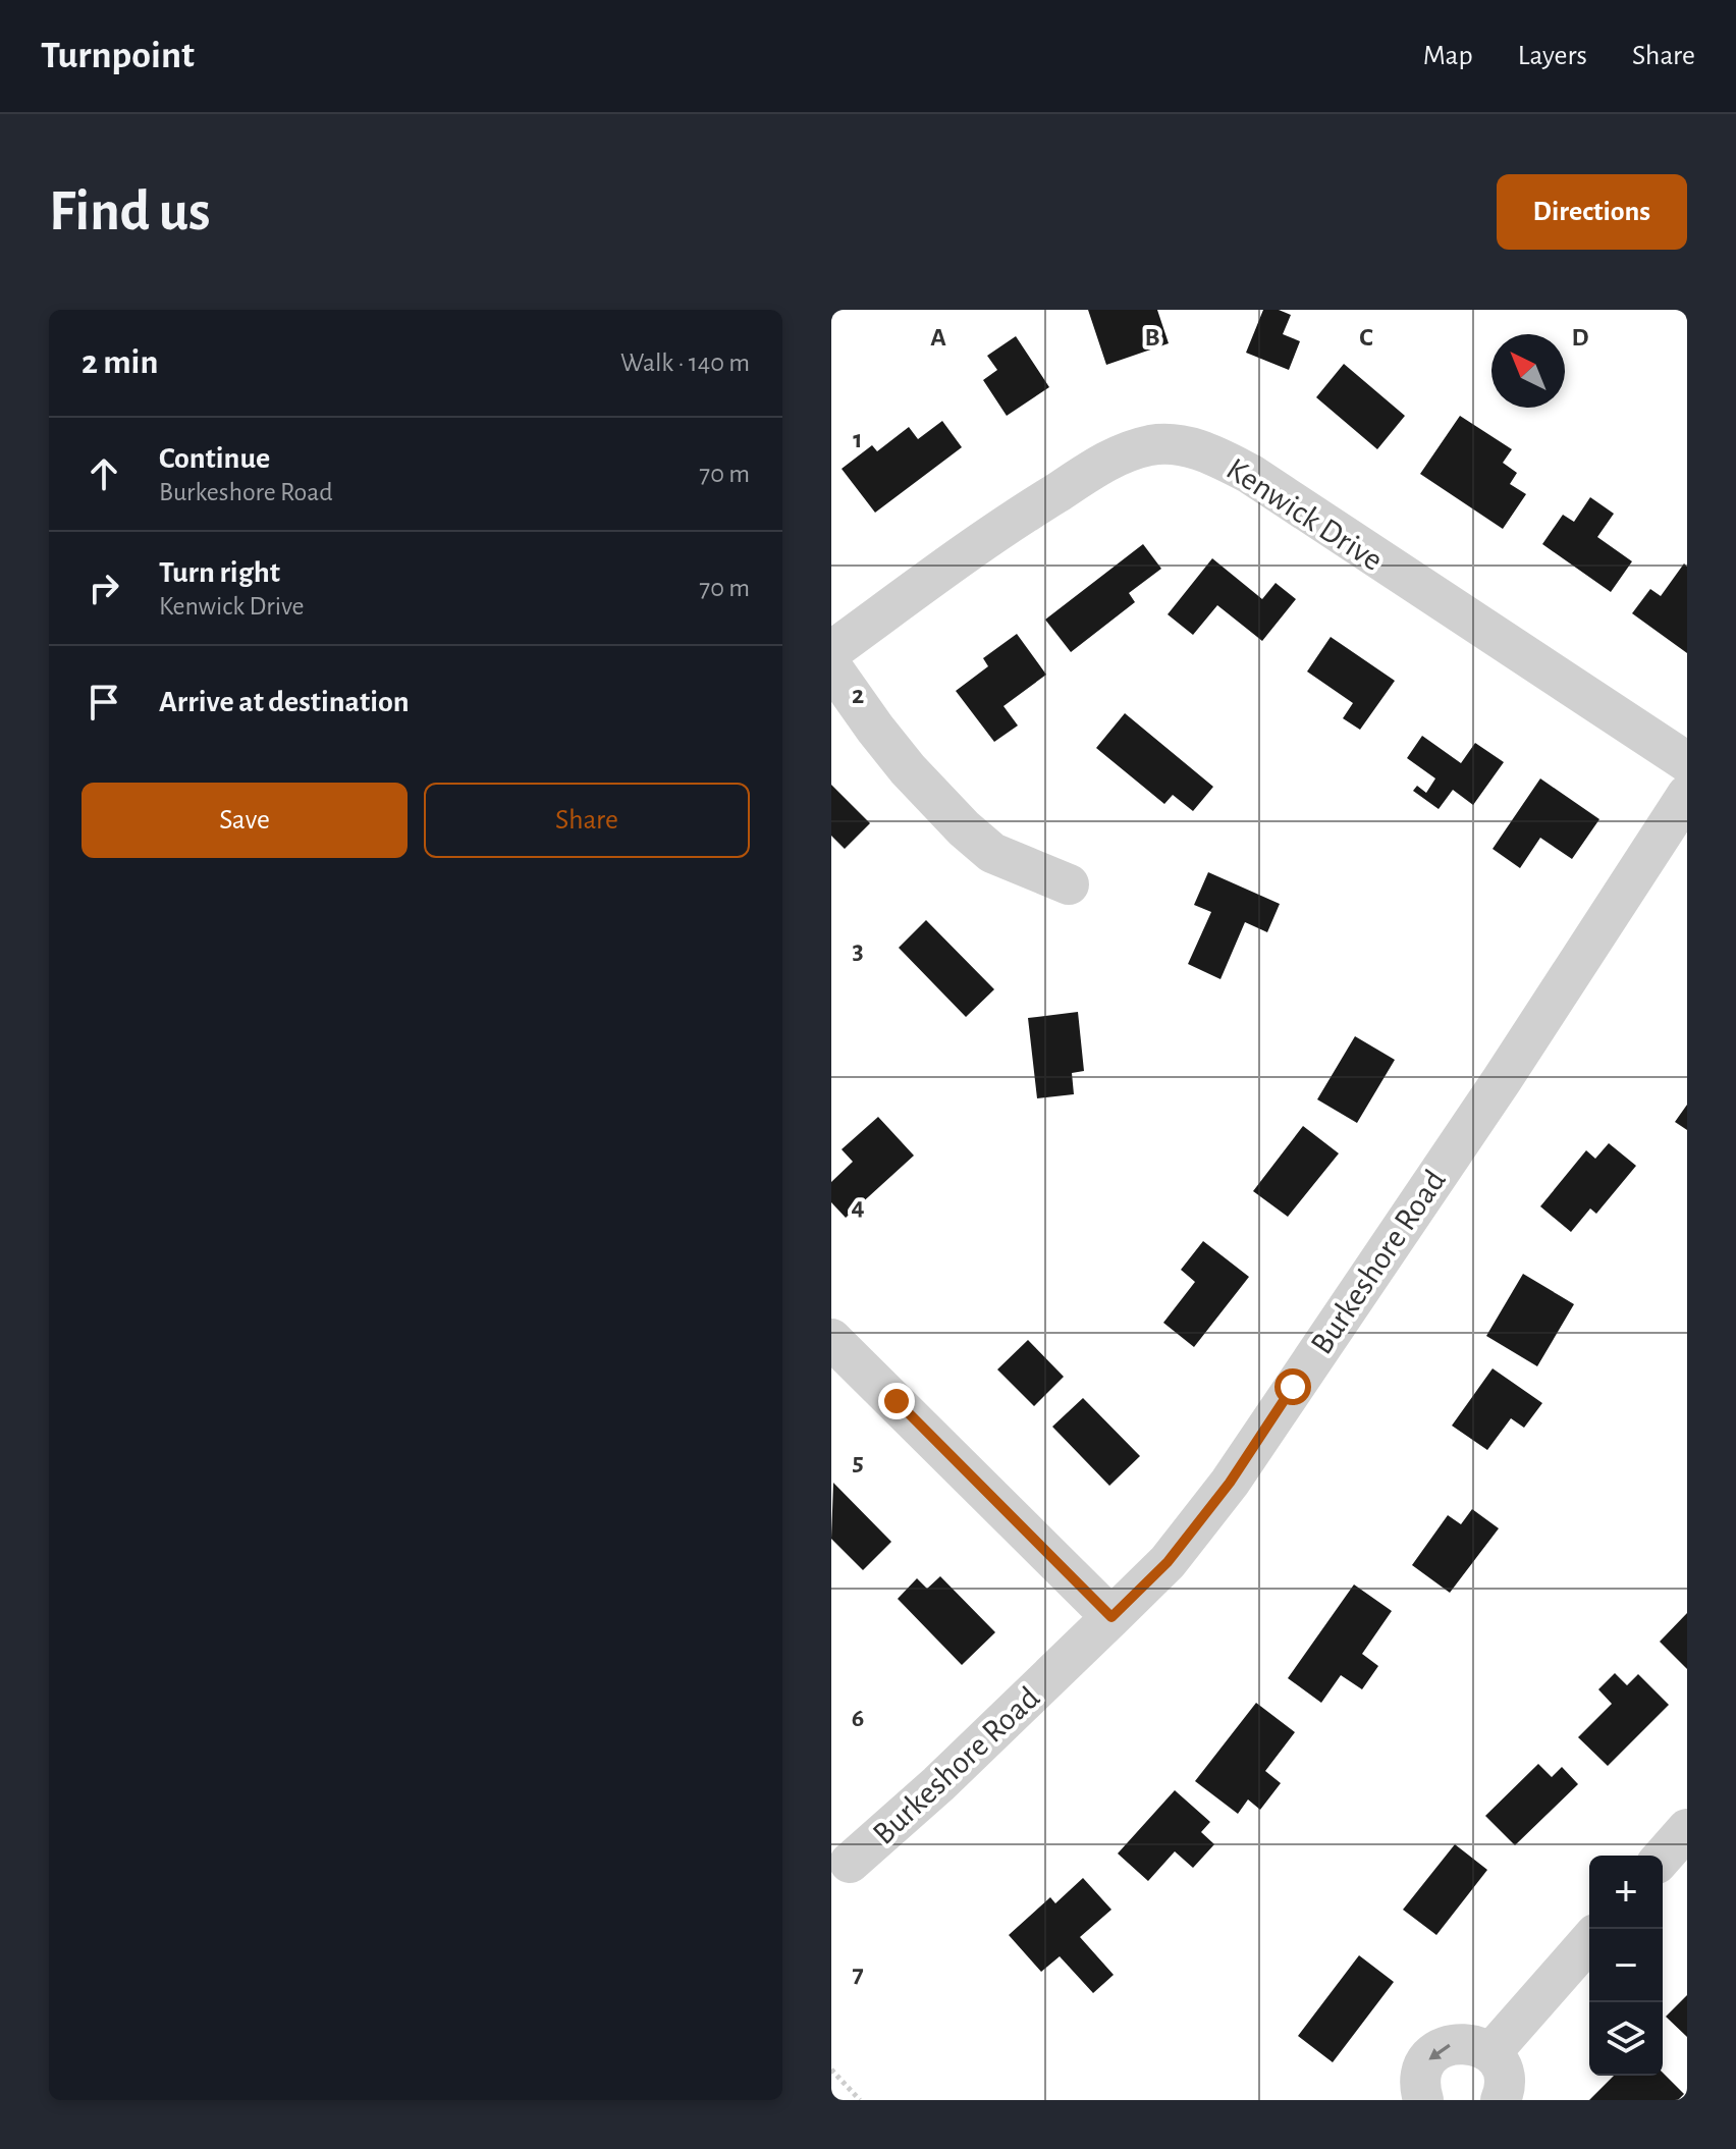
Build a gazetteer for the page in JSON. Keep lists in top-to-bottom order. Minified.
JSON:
{"streets":{"street":["Kenwick Drive","Burkeshore Road"]},"north":"top left","page":{"header":"Turnpoint","nav":["Map","Layers","Share"],"buttons":["Directions",["Save","Share"]],"title":"Find us","heading":["2 min","Walk · 140 m"],"list":[["Continue","Burkeshore Road","70 m"],["Turn right","Kenwick Drive","70 m"],"Arrive at destination"],"map_buttons":["+","−"]},"grid":{"columns":["A","B","C","D"],"rows":["1","2","3","4","5","6","7"]}}
